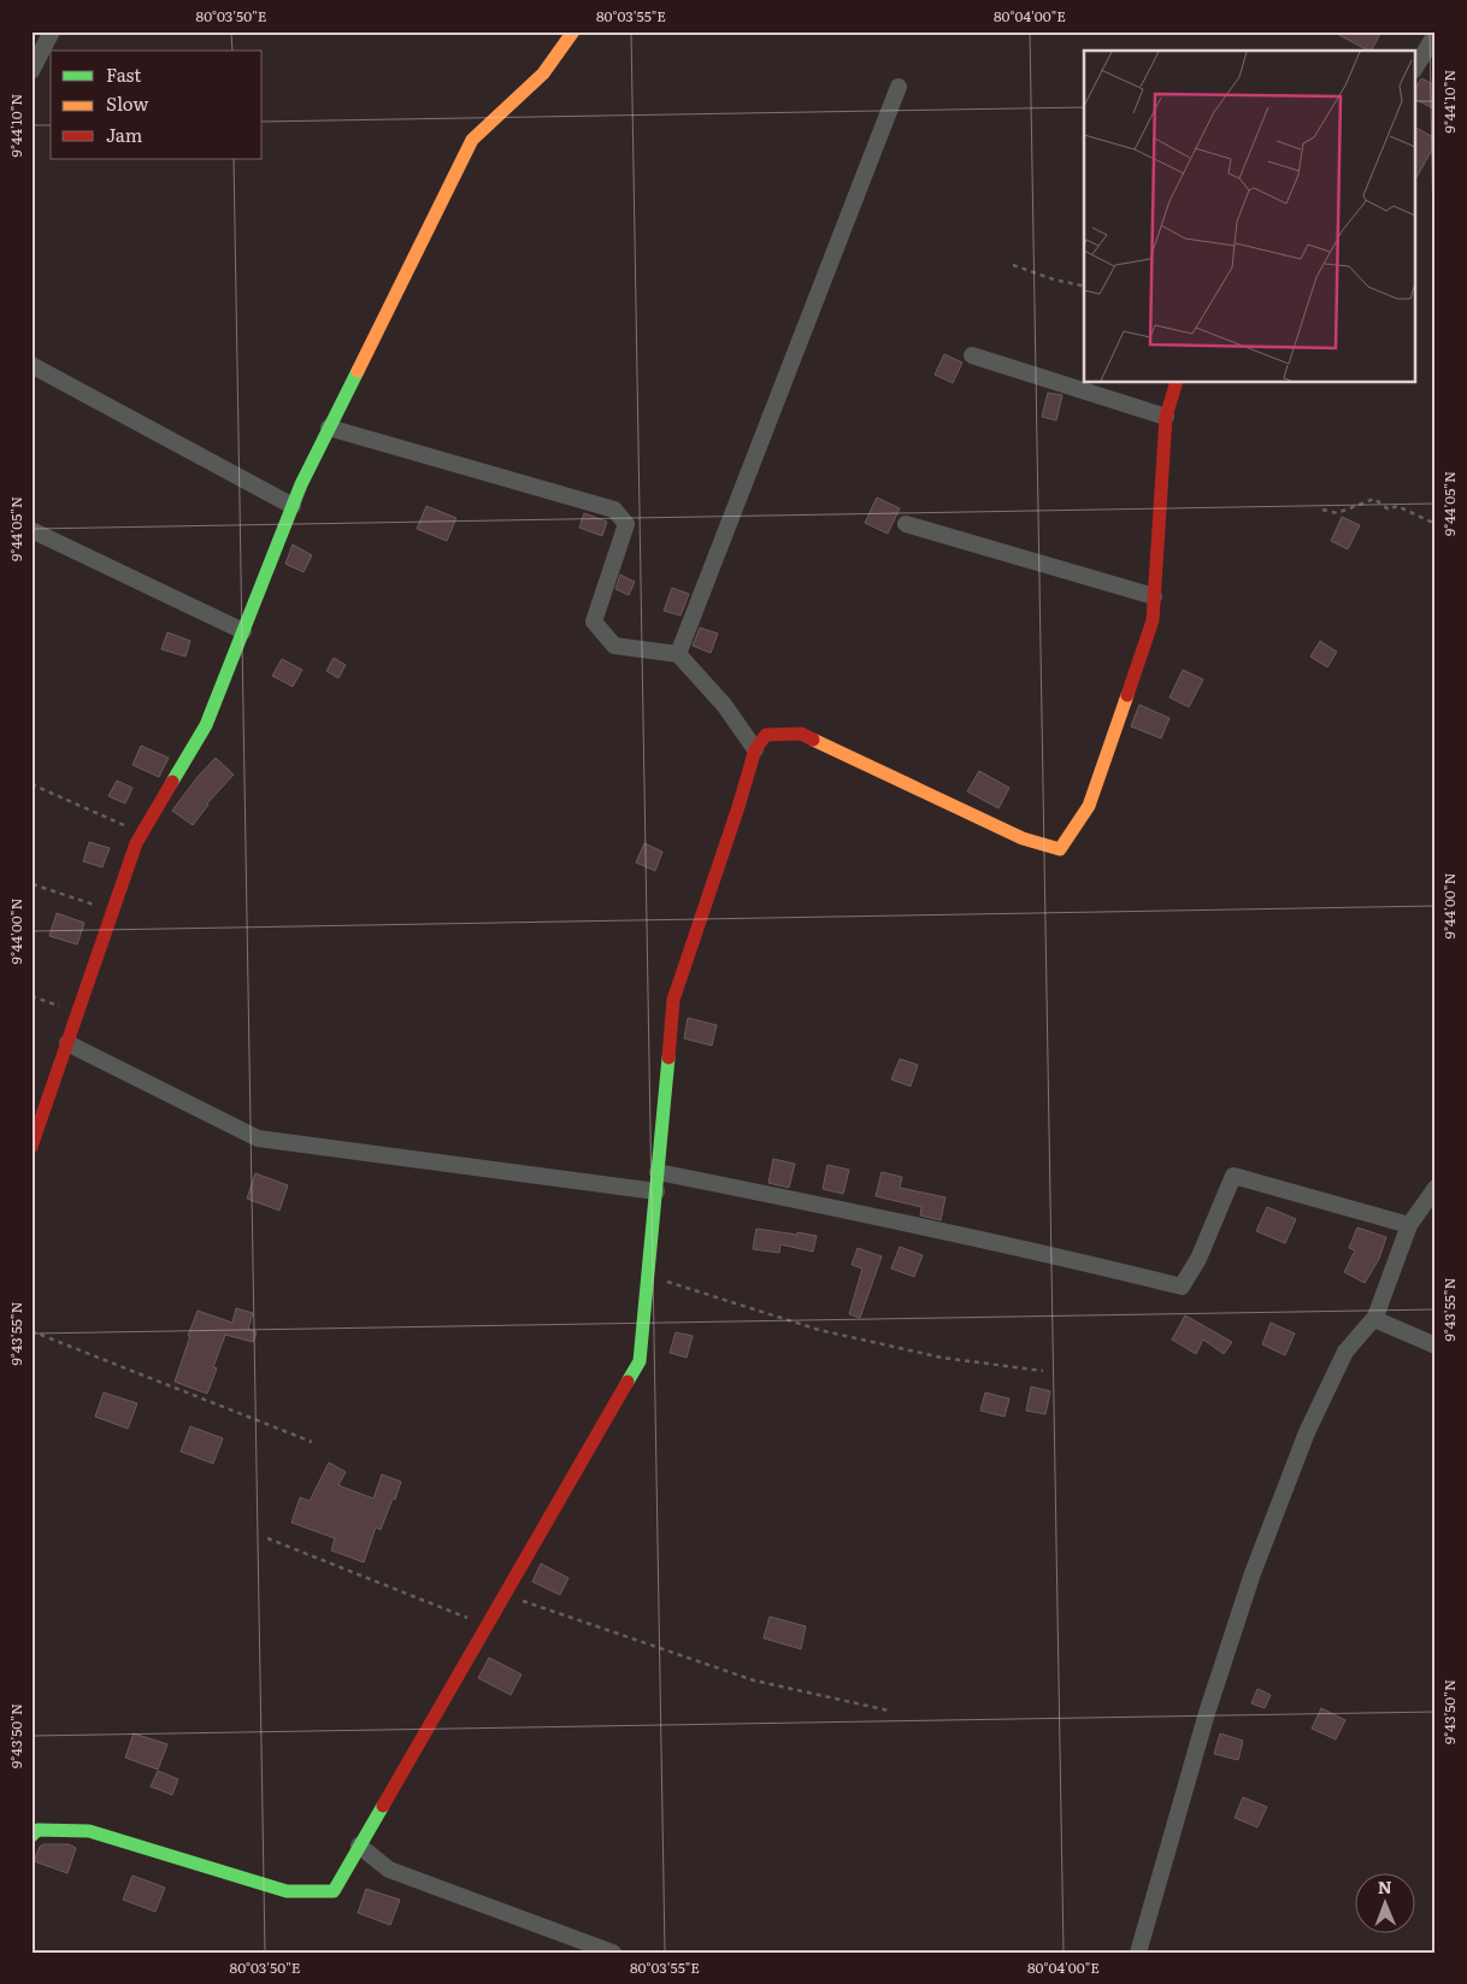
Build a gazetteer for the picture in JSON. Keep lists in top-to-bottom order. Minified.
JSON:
{"legend":["Fast","Slow","Jam"],"north":"top","coordinates":["80°03'50\"E","80°03'55\"E","80°04'00\"E","9°44'10\"N","9°44'05\"N","9°44'00\"N","9°43'55\"N","9°43'50\"N"]}
